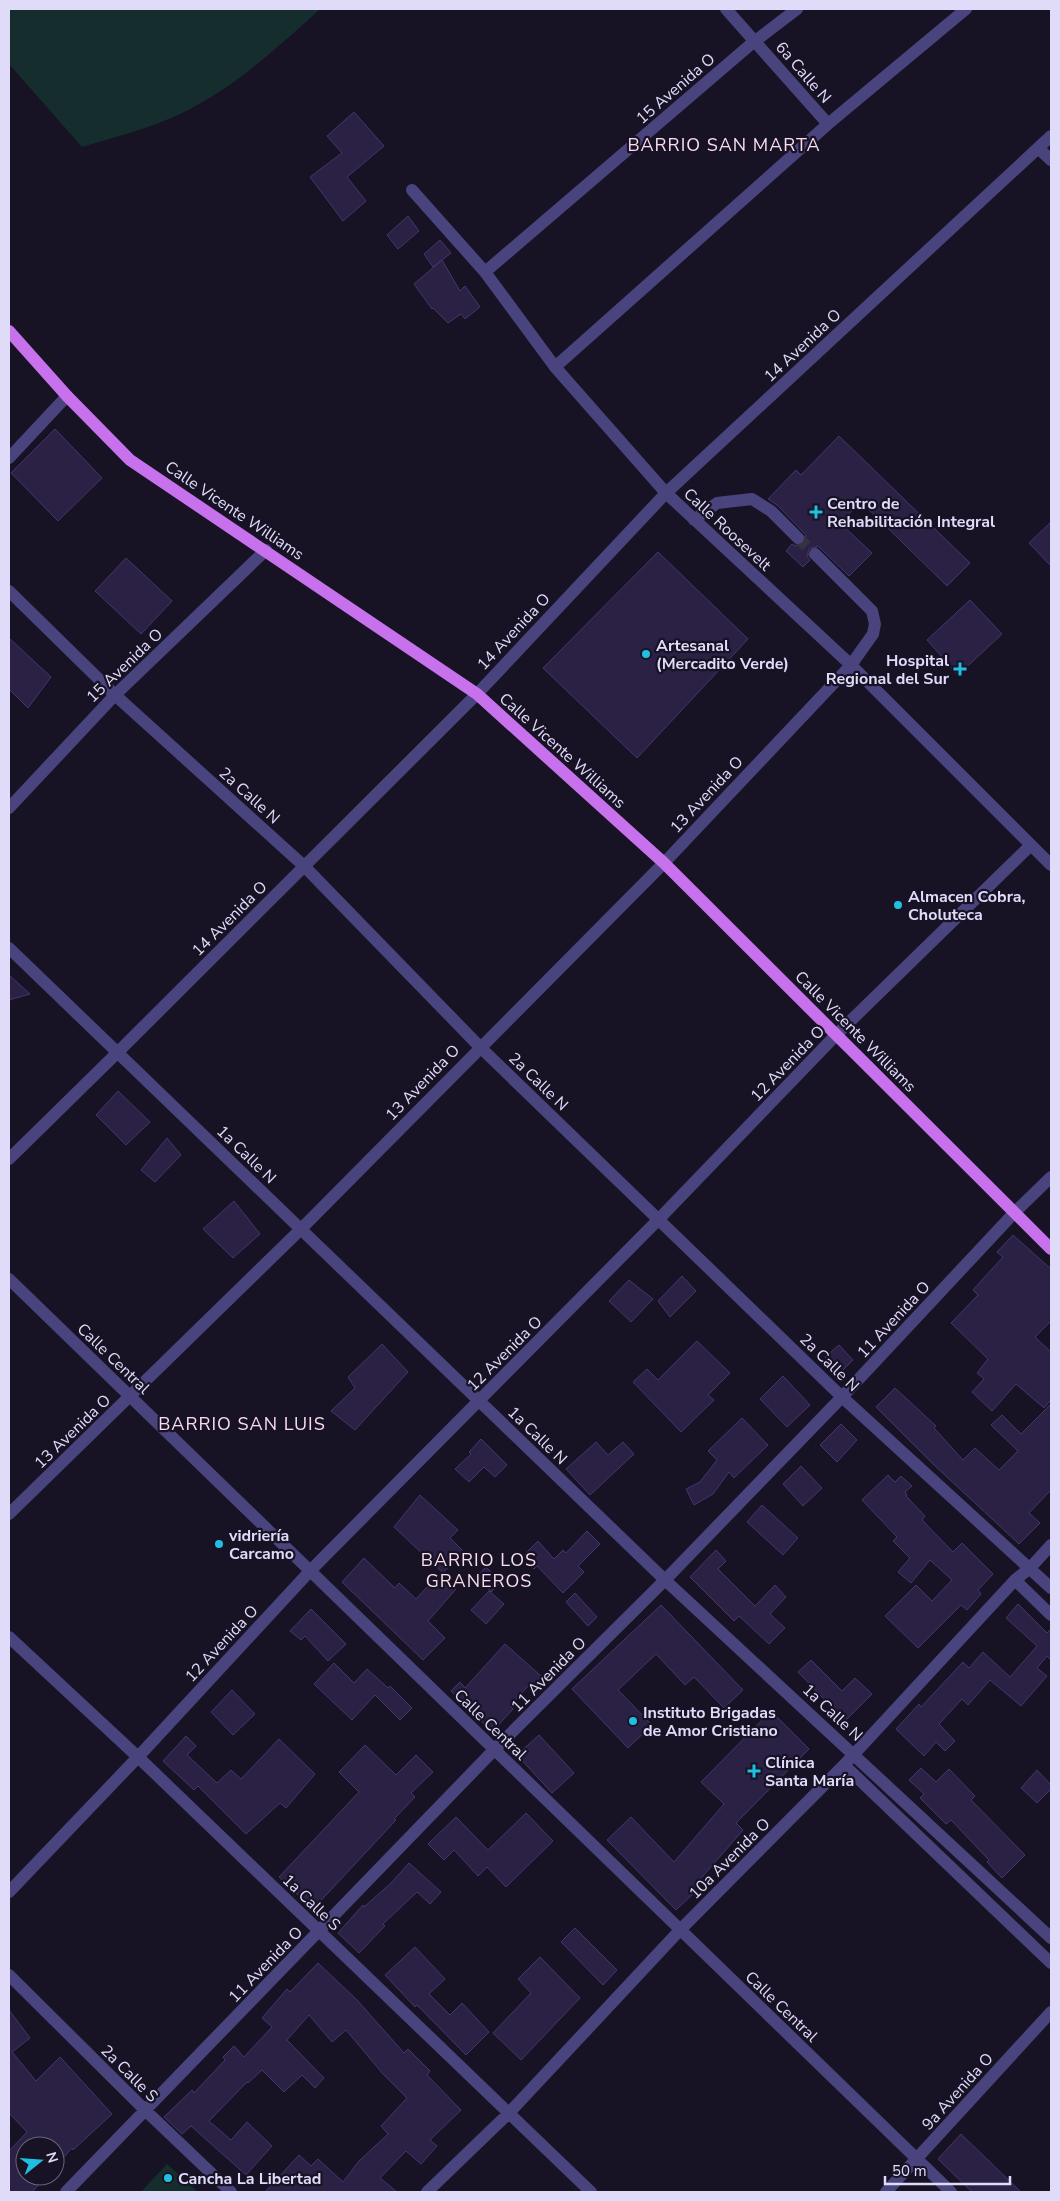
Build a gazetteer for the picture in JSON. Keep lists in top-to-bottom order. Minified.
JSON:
{"streets":{"main road":["Calle Vicente Williams"],"street":["6a Calle N","15 Avenida O","14 Avenida O","Calle Roosevelt","13 Avenida O","2a Calle N","12 Avenida O","1a Calle N","11 Avenida O","Calle Central","10a Avenida O","1a Calle S","2a Calle S","9a Avenida O"]},"crossings":[["6a Calle N","15 Avenida O"],["15 Avenida O","Calle Vicente Williams"],["15 Avenida O","Calle Roosevelt"],["15 Avenida O","2a Calle N"],["14 Avenida O","Calle Vicente Williams"],["14 Avenida O","Calle Roosevelt"],["14 Avenida O","2a Calle N"],["14 Avenida O","1a Calle N"],["Calle Vicente Williams","13 Avenida O"],["Calle Vicente Williams","12 Avenida O"],["Calle Vicente Williams","11 Avenida O"],["Calle Roosevelt","13 Avenida O"],["Calle Roosevelt","12 Avenida O"],["13 Avenida O","2a Calle N"],["13 Avenida O","1a Calle N"],["13 Avenida O","Calle Central"],["2a Calle N","12 Avenida O"],["2a Calle N","11 Avenida O"],["2a Calle N","10a Avenida O"],["12 Avenida O","1a Calle N"],["12 Avenida O","Calle Central"],["12 Avenida O","1a Calle S"],["1a Calle N","11 Avenida O"],["1a Calle N","10a Avenida O"],["11 Avenida O","Calle Central"],["11 Avenida O","1a Calle S"],["11 Avenida O","2a Calle S"],["Calle Central","10a Avenida O"],["Calle Central","9a Avenida O"],["10a Avenida O","1a Calle S"]],"districts":["BARRIO SAN MARTA","BARRIO SAN LUIS","BARRIO LOS GRANEROS"],"places":{"health":["Centro de Rehabilitación Integral","Hospital Regional del Sur","Clínica Santa María"],"other":["Artesanal (Mercadito Verde)","Almacen Cobra, Choluteca","vidriería Carcamo","Instituto Brigadas de Amor Cristiano","Cancha La Libertad"]},"scale_bar":"50 m","north":"right"}
